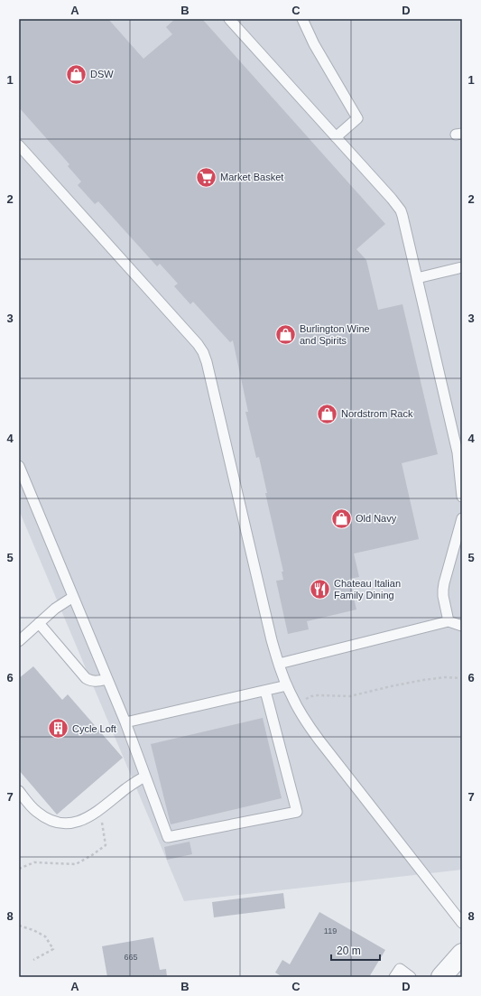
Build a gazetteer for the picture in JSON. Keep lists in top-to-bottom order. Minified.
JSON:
{"places":{"shop":["DSW","Burlington Wine and Spirits","Nordstrom Rack","Old Navy"],"supermarket":["Market Basket"],"restaurant":["Chateau Italian Family Dining"],"building":["Cycle Loft"]},"house_numbers":["119","665"],"scale_bar":"20 m","grid":{"columns":["A","B","C","D"],"rows":["1","2","3","4","5","6","7","8"]}}
